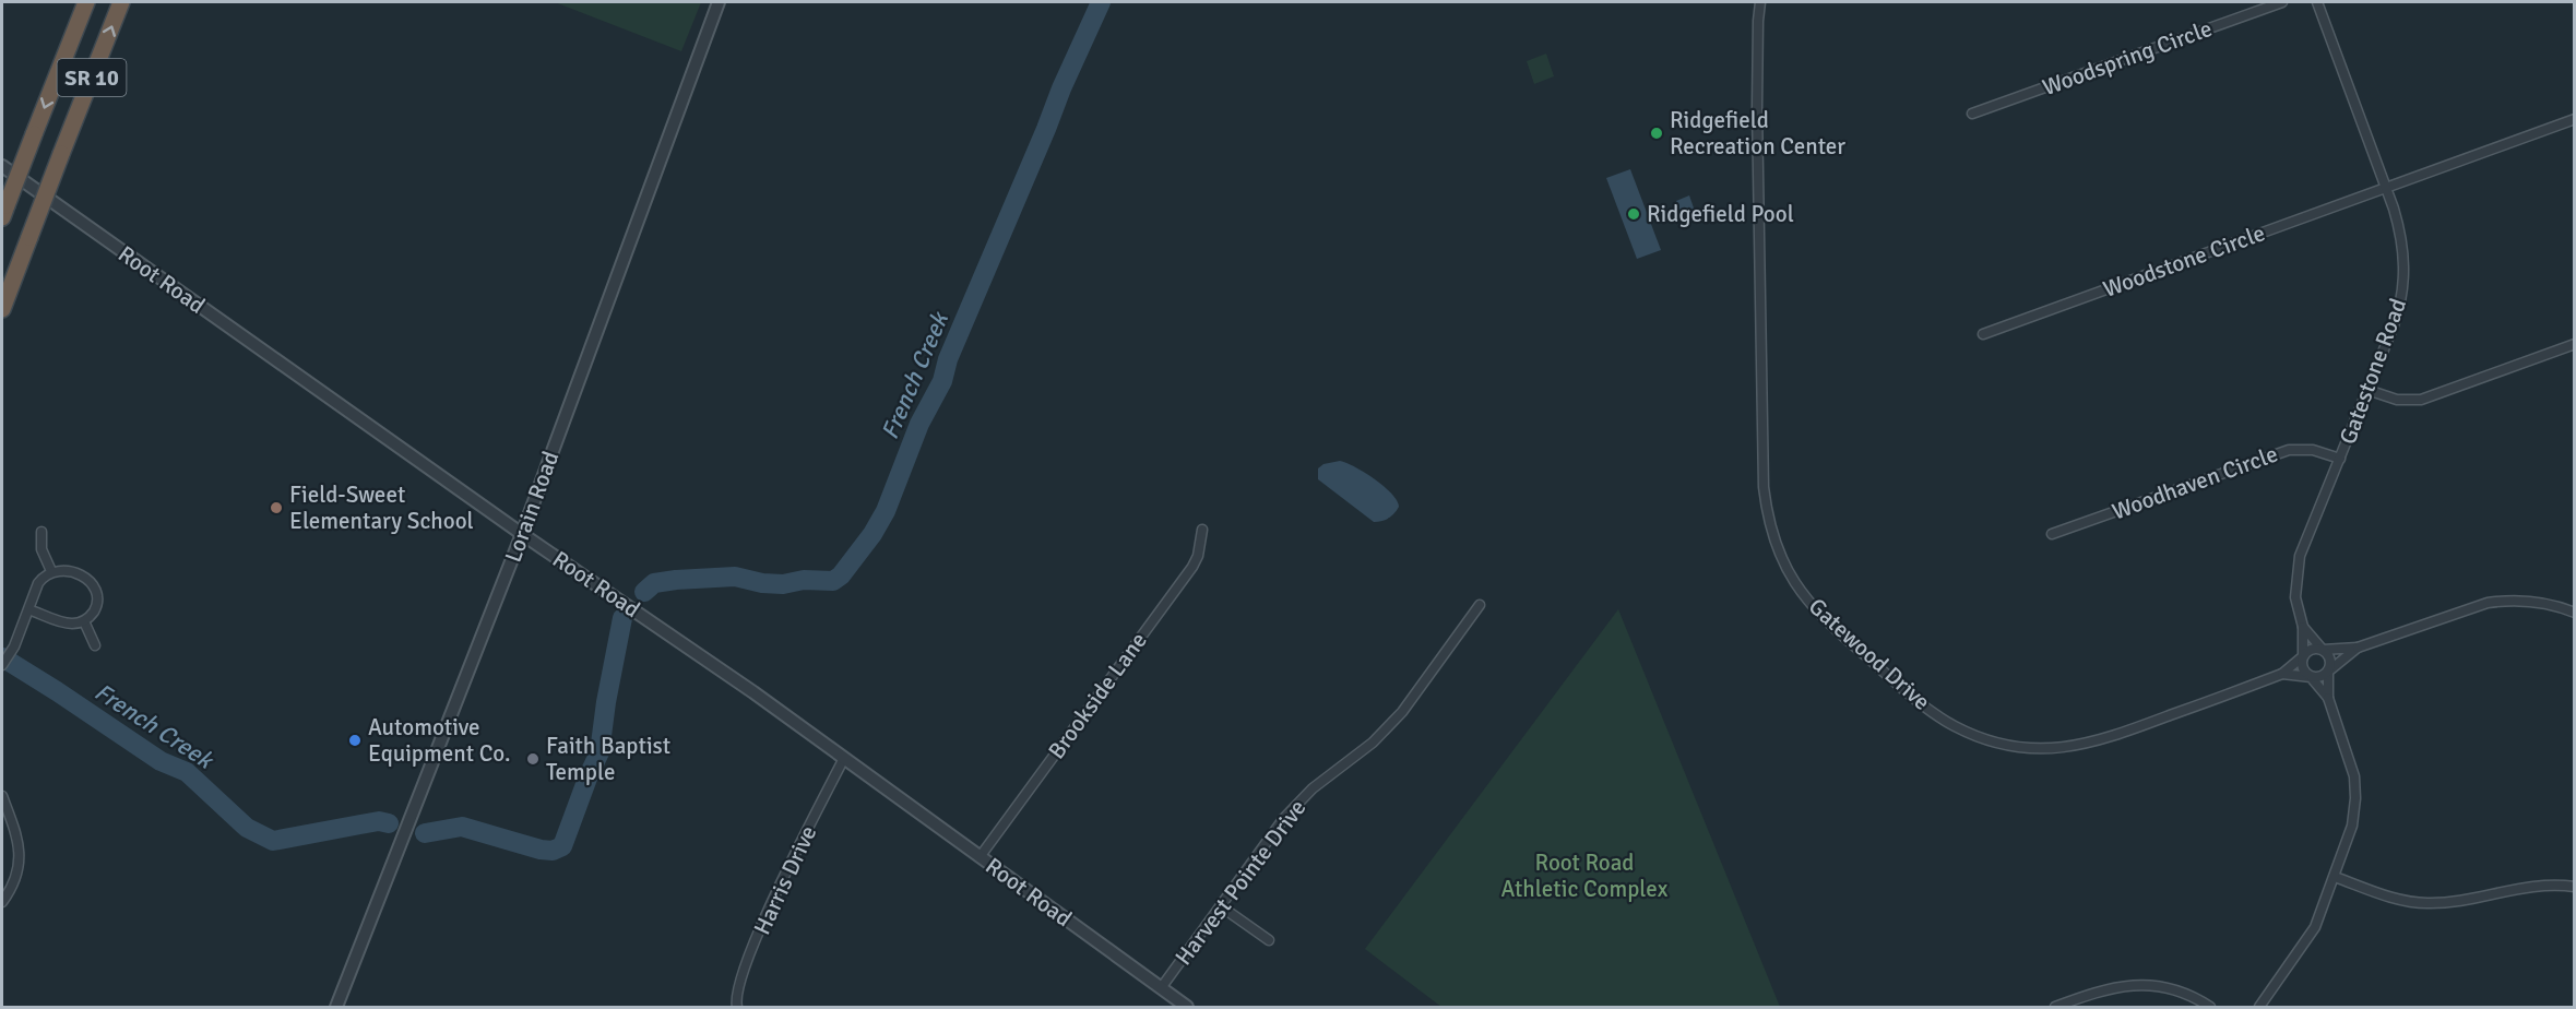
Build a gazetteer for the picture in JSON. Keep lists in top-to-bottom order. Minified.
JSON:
{"streets":{"highway":["SR 10"],"street":["Woodspring Circle","Woodstone Circle","Root Road","Gatestone Road","Woodhaven Circle","Lorain Road","Gatewood Drive","Brookside Lane","Harris Drive","Harvest Pointe Drive"]},"crossings":[["Woodstone Circle","Gatestone Road"],["Root Road","Lorain Road"],["Root Road","Brookside Lane"],["Root Road","Harris Drive"],["Root Road","Harvest Pointe Drive"],["Gatestone Road","Woodhaven Circle"],["Gatestone Road","Gatewood Drive"]],"water":["French Creek"],"parks":["Root Road Athletic Complex"],"places":["Ridgefield Recreation Center","Ridgefield Pool","Field-Sweet Elementary School","Automotive Equipment Co.","Faith Baptist Temple"]}
